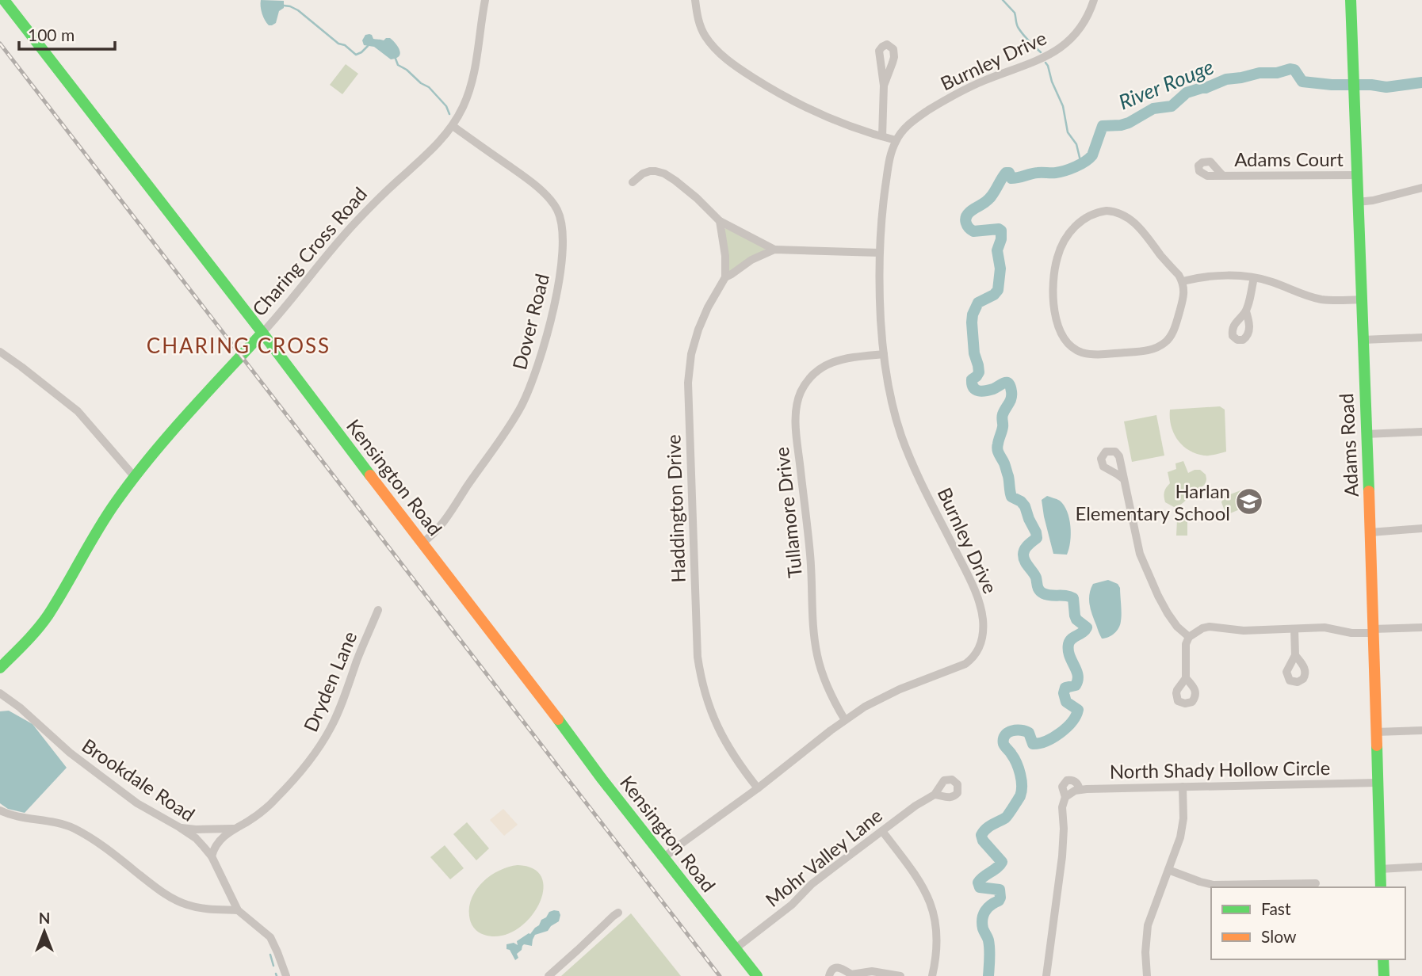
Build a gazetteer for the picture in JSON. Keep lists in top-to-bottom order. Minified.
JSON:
{"streets":{"street":["Burnley Drive","Adams Court","Charing Cross Road","Dover Road","Adams Road","Kensington Road","Haddington Drive","Tullamore Drive","Dryden Lane","North Shady Hollow Circle","Brookdale Road","Mohr Valley Lane"]},"crossings":[["Burnley Drive","Kensington Road"],["Burnley Drive","Haddington Drive"],["Burnley Drive","Tullamore Drive"],["Adams Court","Adams Road"],["Charing Cross Road","Dover Road"],["Charing Cross Road","Kensington Road"],["Dover Road","Kensington Road"],["Adams Road","North Shady Hollow Circle"],["Kensington Road","Mohr Valley Lane"],["Dryden Lane","Brookdale Road"]],"districts":["CHARING CROSS"],"water":["River Rouge"],"places":{"school or university":["Harlan Elementary School"]},"legend":["Fast","Slow"],"scale_bar":"100 m","north":"top"}
